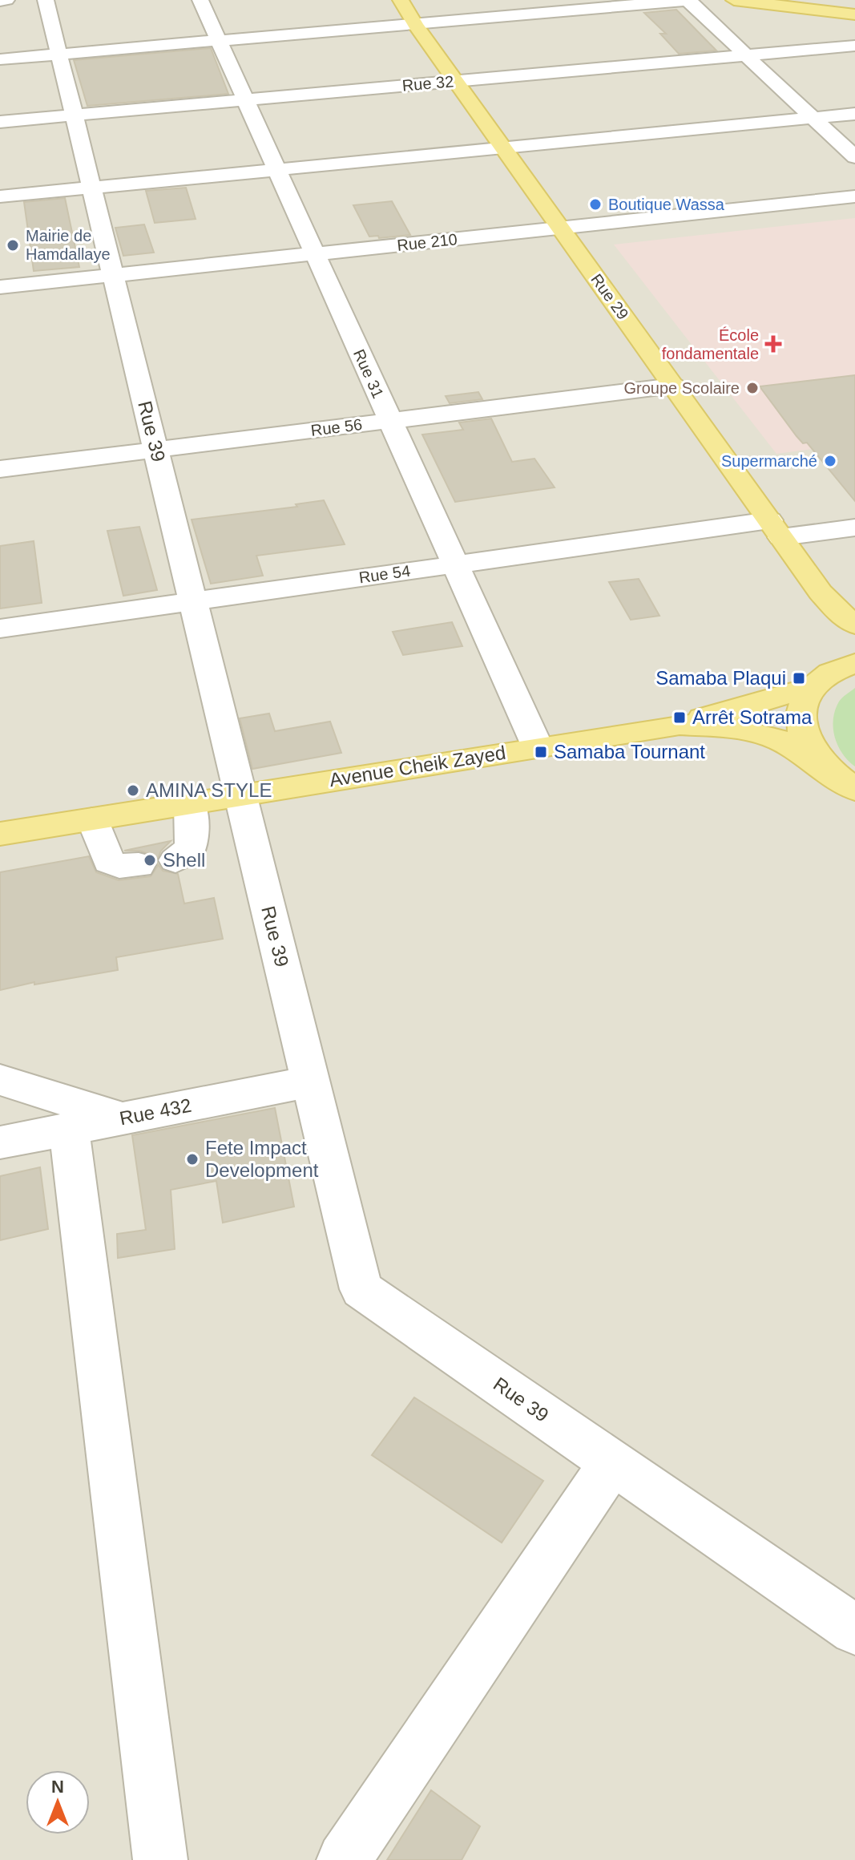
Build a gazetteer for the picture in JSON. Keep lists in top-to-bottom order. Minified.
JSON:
{"streets":{"main road":["Rue 29","Avenue Cheik Zayed"],"street":["Rue 32","Rue 210","Rue 31","Rue 56","Rue 39","Rue 54","Rue 432"]},"crossings":[["Rue 32","Rue 29"],["Rue 32","Rue 31"],["Rue 32","Rue 39"],["Rue 210","Rue 29"],["Rue 210","Rue 31"],["Rue 210","Rue 39"],["Rue 29","Rue 56"],["Rue 29","Rue 54"],["Rue 29","Avenue Cheik Zayed"],["Rue 31","Rue 56"],["Rue 31","Rue 54"],["Rue 31","Avenue Cheik Zayed"],["Rue 56","Rue 39"],["Rue 39","Rue 54"],["Rue 39","Avenue Cheik Zayed"],["Rue 39","Rue 432"]],"places":{"other":["Boutique Wassa","Mairie de Hamdallaye","Groupe Scolaire","Supermarché","AMINA STYLE","Shell","Fete Impact Development"],"health":["École fondamentale"],"transit":["Samaba Plaqui","Arrêt Sotrama","Samaba Tournant"]},"north":"top"}
